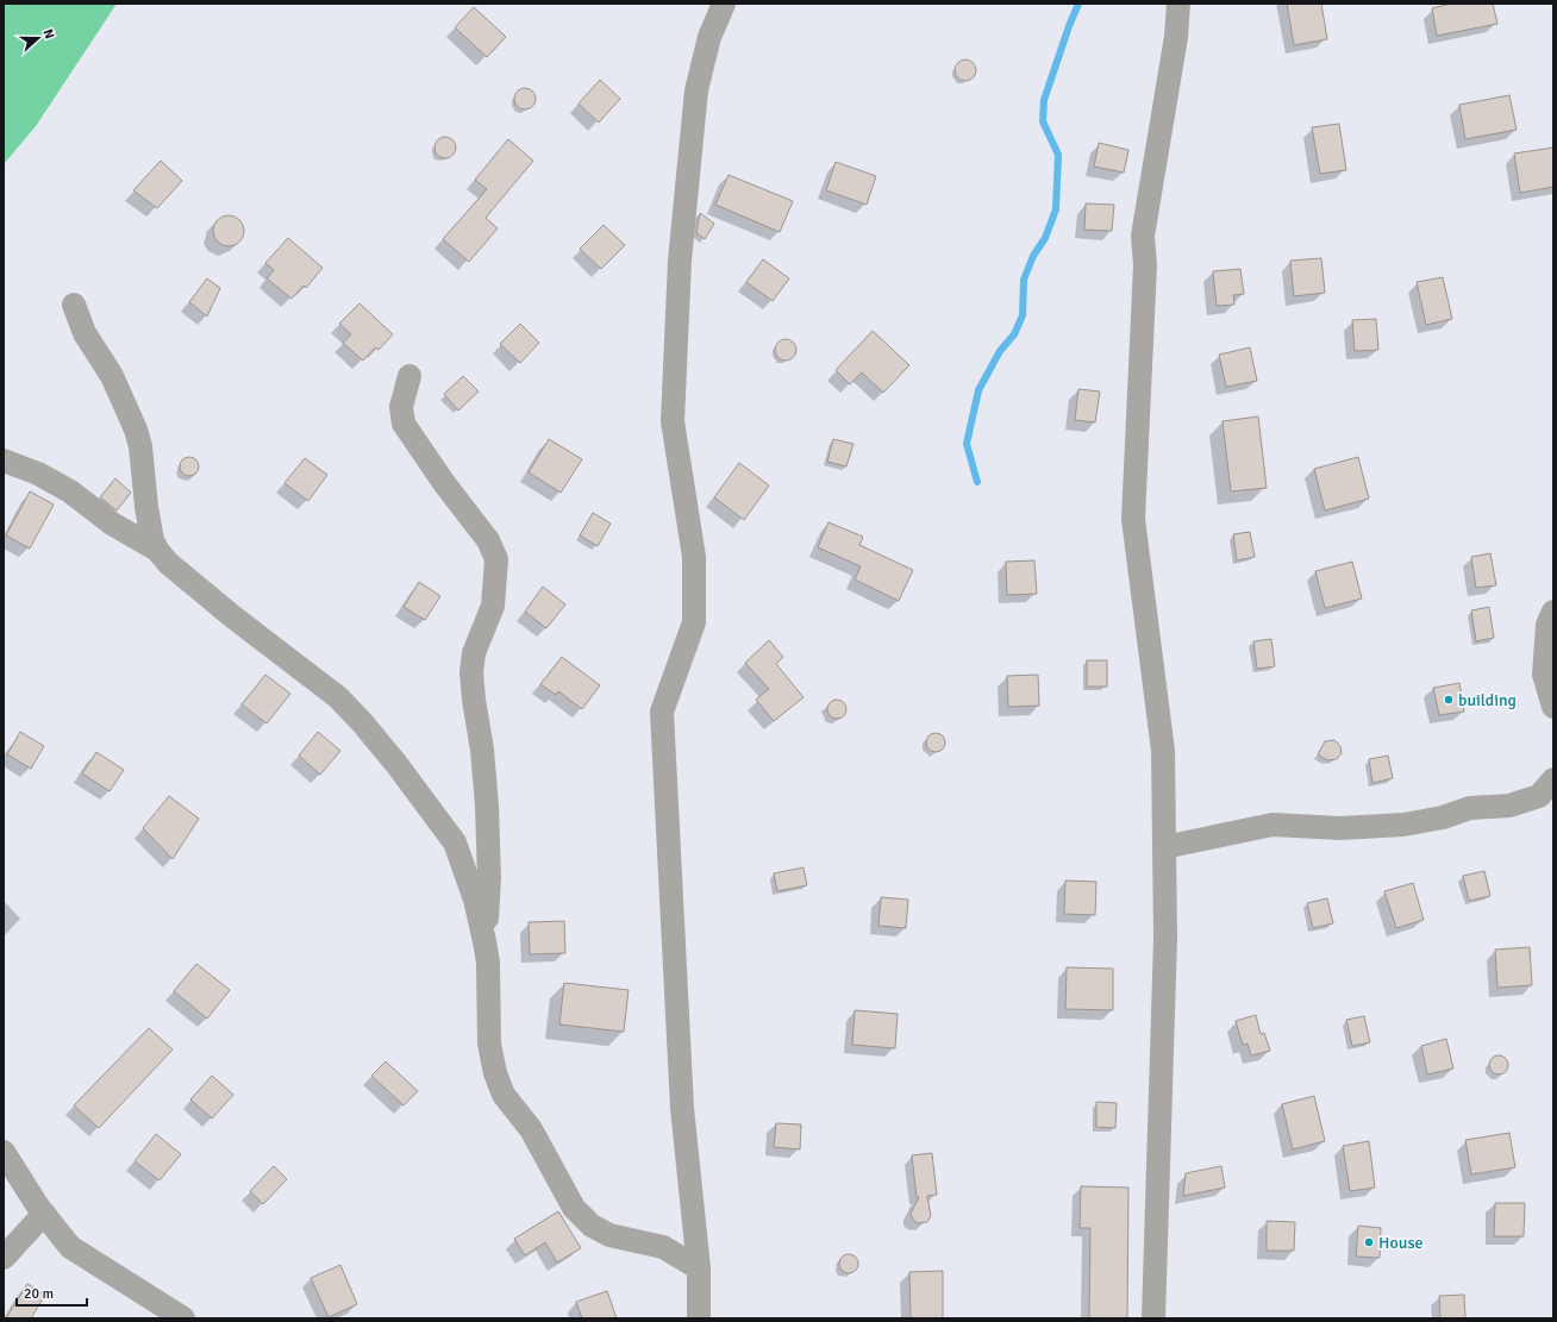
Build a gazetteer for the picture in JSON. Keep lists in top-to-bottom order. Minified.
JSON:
{"places":["building","House"],"scale_bar":"20 m","north":"right"}
